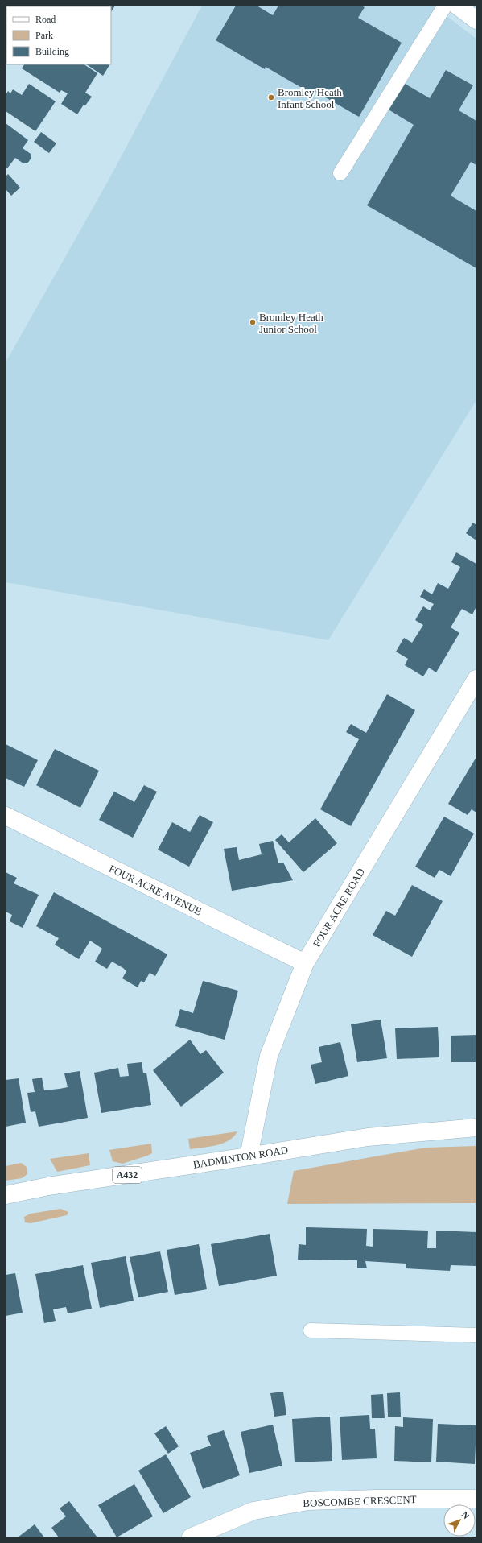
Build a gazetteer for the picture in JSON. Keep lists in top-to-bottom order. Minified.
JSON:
{"streets":{"street":["FOUR ACRE AVENUE","FOUR ACRE ROAD","BADMINTON ROAD","A432","BOSCOMBE CRESCENT"]},"crossings":[["FOUR ACRE AVENUE","FOUR ACRE ROAD"],["FOUR ACRE ROAD","BADMINTON ROAD"]],"places":["Bromley Heath Infant School","Bromley Heath Junior School"],"legend":["Road","Park","Building"],"north":"top right"}
